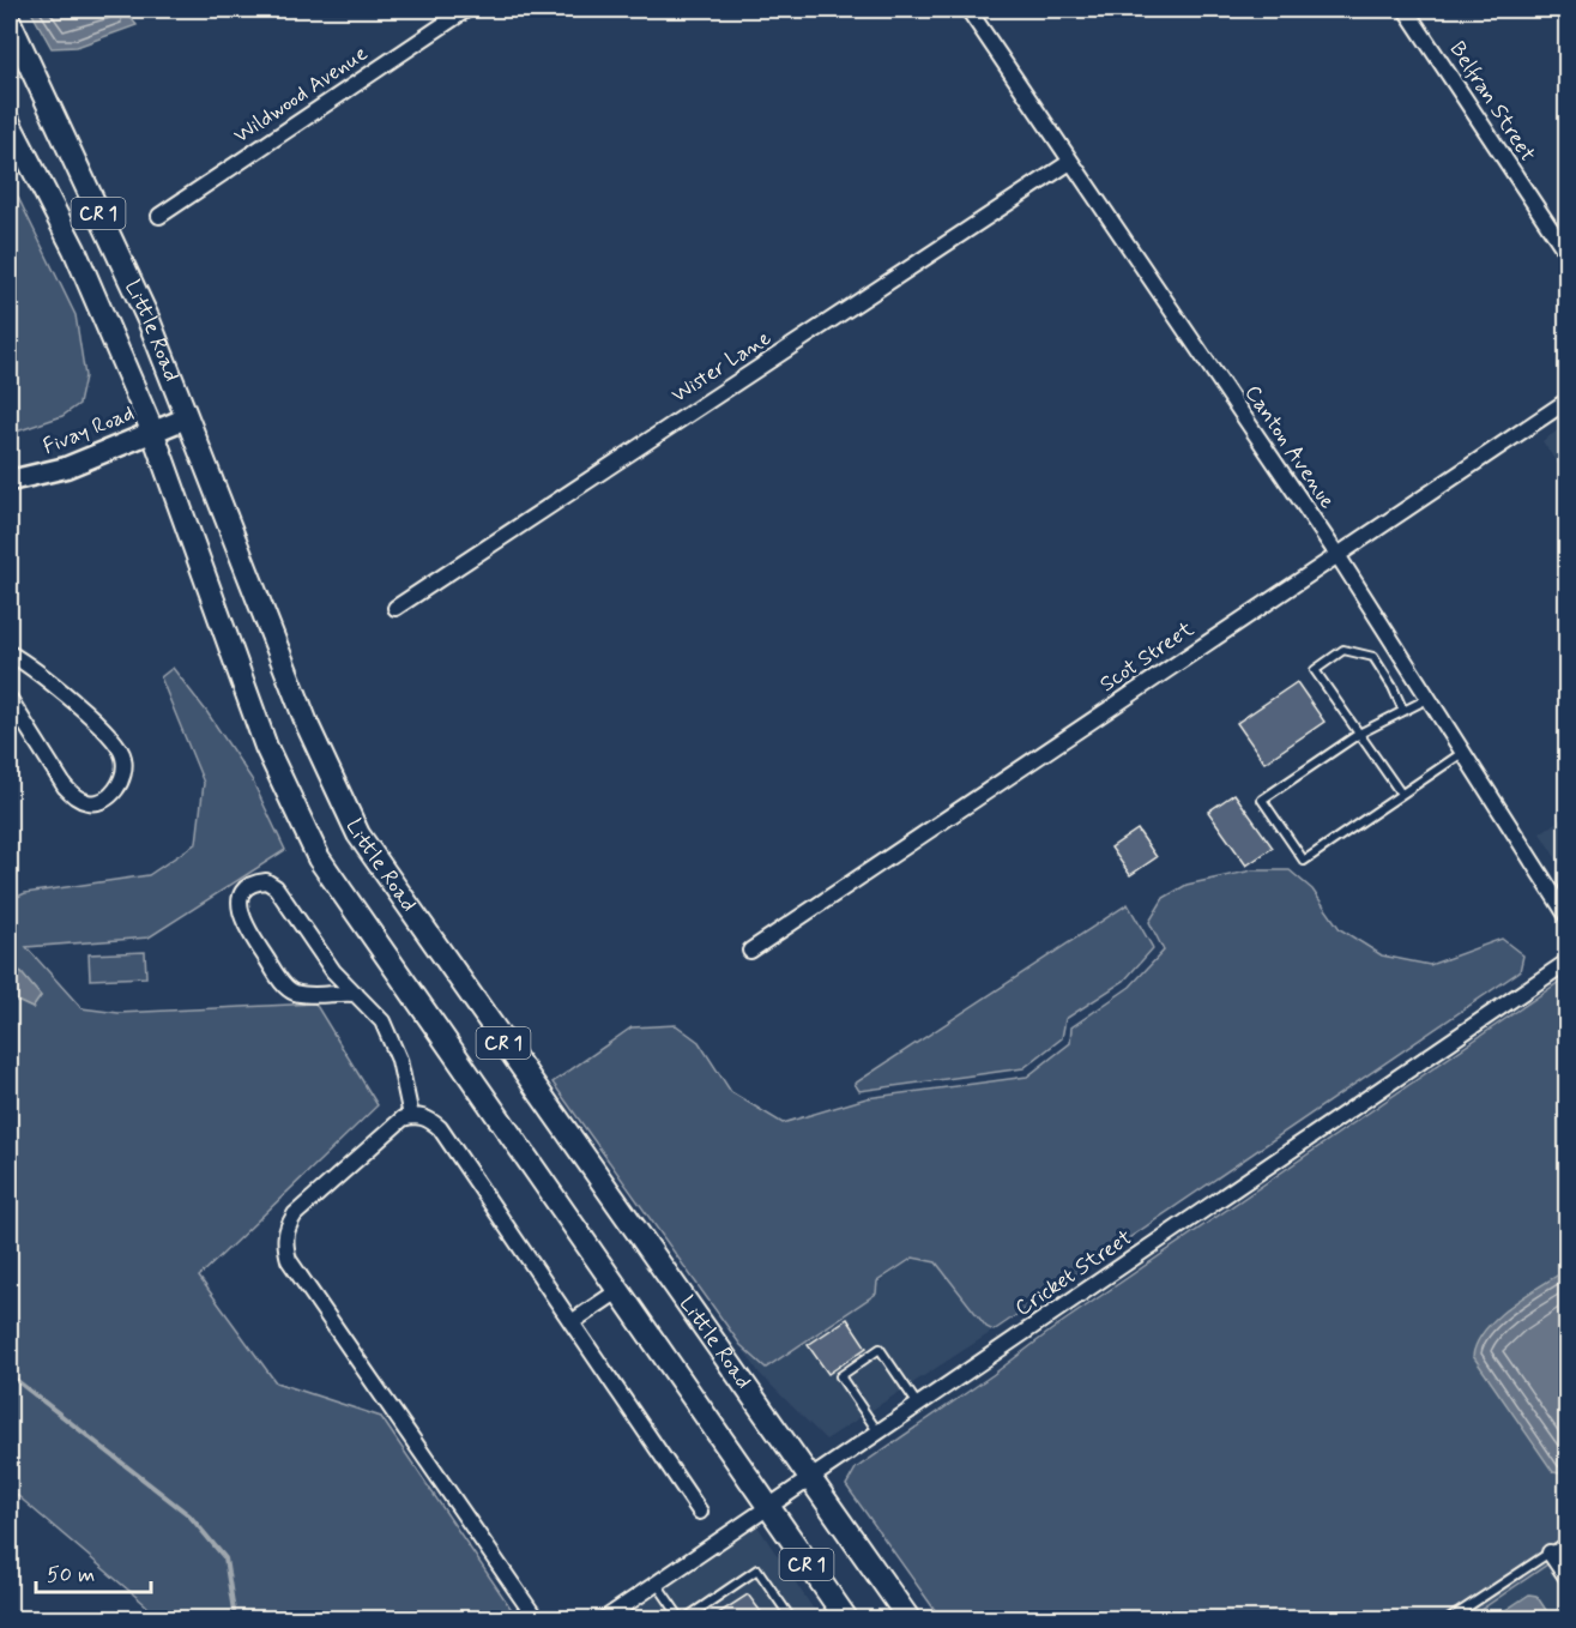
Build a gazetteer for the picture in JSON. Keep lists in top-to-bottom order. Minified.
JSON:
{"streets":{"main road":["CR 1","Little Road"],"street":["Wildwood Avenue","Belfran Street","Wister Lane","Fivay Road","Canton Avenue","Scot Street","Cricket Street"]},"crossings":[["Little Road","Fivay Road"],["Little Road","Cricket Street"],["Wister Lane","Canton Avenue"],["Canton Avenue","Scot Street"]],"scale_bar":"50 m"}
